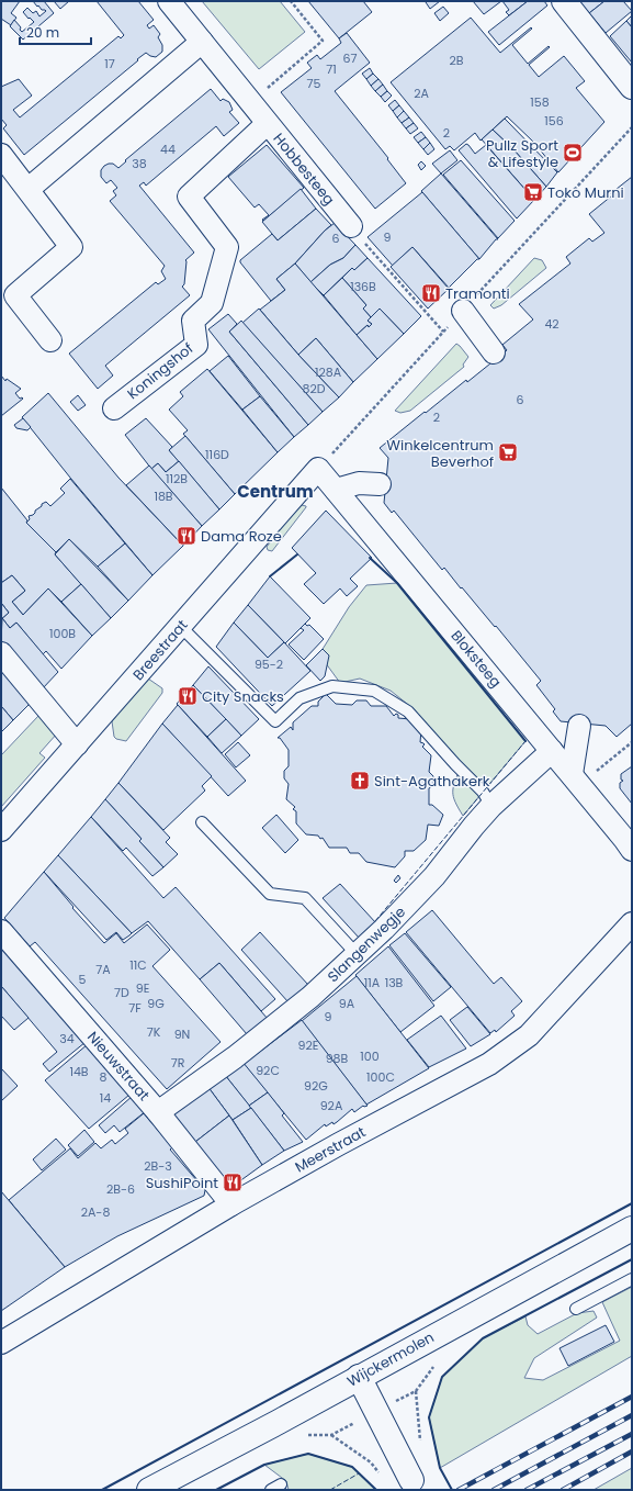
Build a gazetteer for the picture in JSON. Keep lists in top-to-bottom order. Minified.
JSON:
{"streets":{"main road":["Wijckermolen"],"street":["Hobbesteeg","Koningshof","Breestraat","Bloksteeg","Slangenwegje","Nieuwstraat","Meerstraat"]},"crossings":[["Hobbesteeg","Koningshof"],["Breestraat","Bloksteeg"],["Bloksteeg","Slangenwegje"],["Slangenwegje","Nieuwstraat"],["Nieuwstraat","Meerstraat"]],"districts":["Centrum"],"places":{"sports":["Pullz Sport & Lifestyle"],"supermarket":["Toko Murni","Winkelcentrum Beverhof"],"restaurant":["Tramonti","Dama Roze","City Snacks","SushiPoint"],"church":["Sint-Agathakerk"]},"house_numbers":["67","2B","17","71","75","2A","158","156","2","44","38","9","6","136B","42","128A","82D","6","2","116D","112B","18B","100B","95-2","11C","7A","5","11A","13B","9E","7D","9G","9A","7F","9","7K","9N","34","92E","100","98B","7R","92C","14B","8","100C","92G","14","92A","2B-3","2B-6","2A-8"],"scale_bar":"20 m"}
